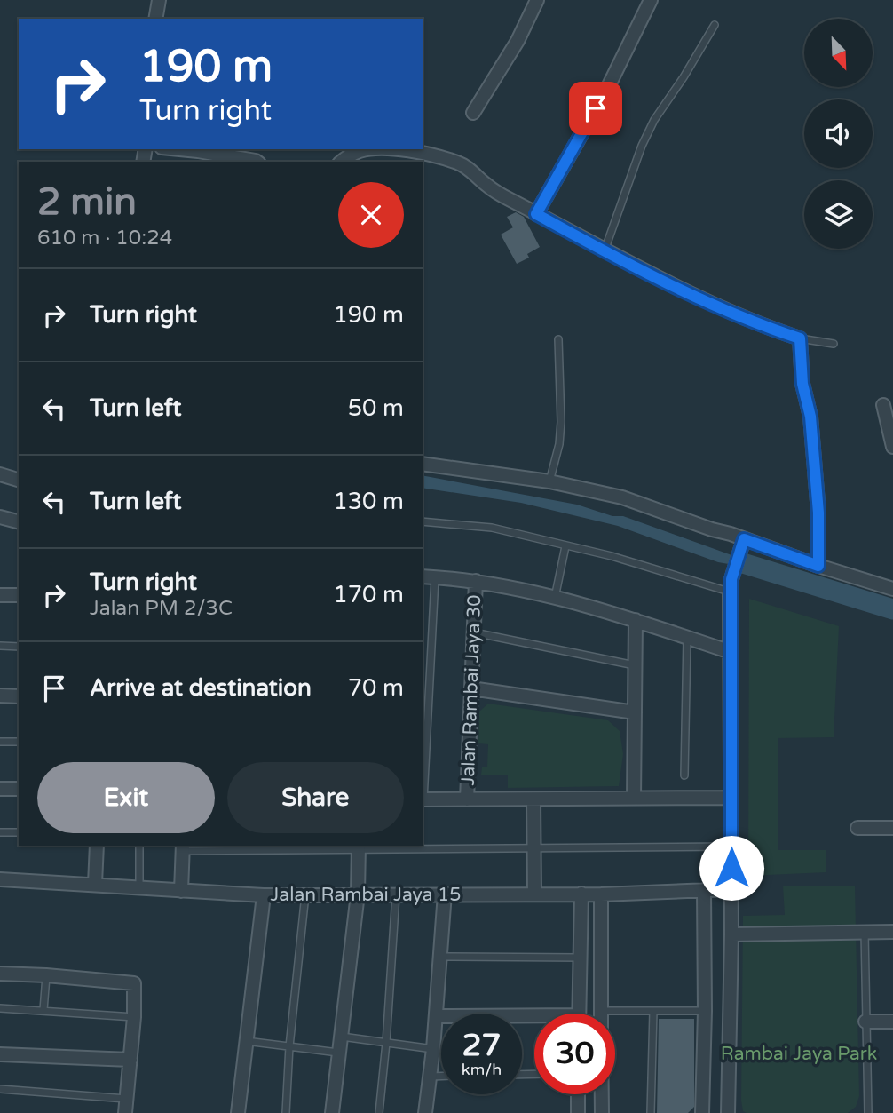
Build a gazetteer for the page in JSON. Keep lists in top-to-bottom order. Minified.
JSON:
{"streets":{"street":["Jalan Rambai Jaya 30","Jalan Rambai Jaya 15"]},"parks":["Rambai Jaya Park"],"north":"bottom right","page":{"turn":["190 m","Turn right"],"heading":["2 min","610 m · 10:24"],"list":[{"name":"Turn right","value":"190 m"},{"name":"Turn left","value":"50 m"},{"name":"Turn left","value":"130 m"},{"name":"Turn right","note":"Jalan PM 2/3C","value":"170 m"},{"name":"Arrive at destination","value":"70 m"}],"buttons":["Exit","Share"],"speed":"27 km/h","limit":"30"}}
